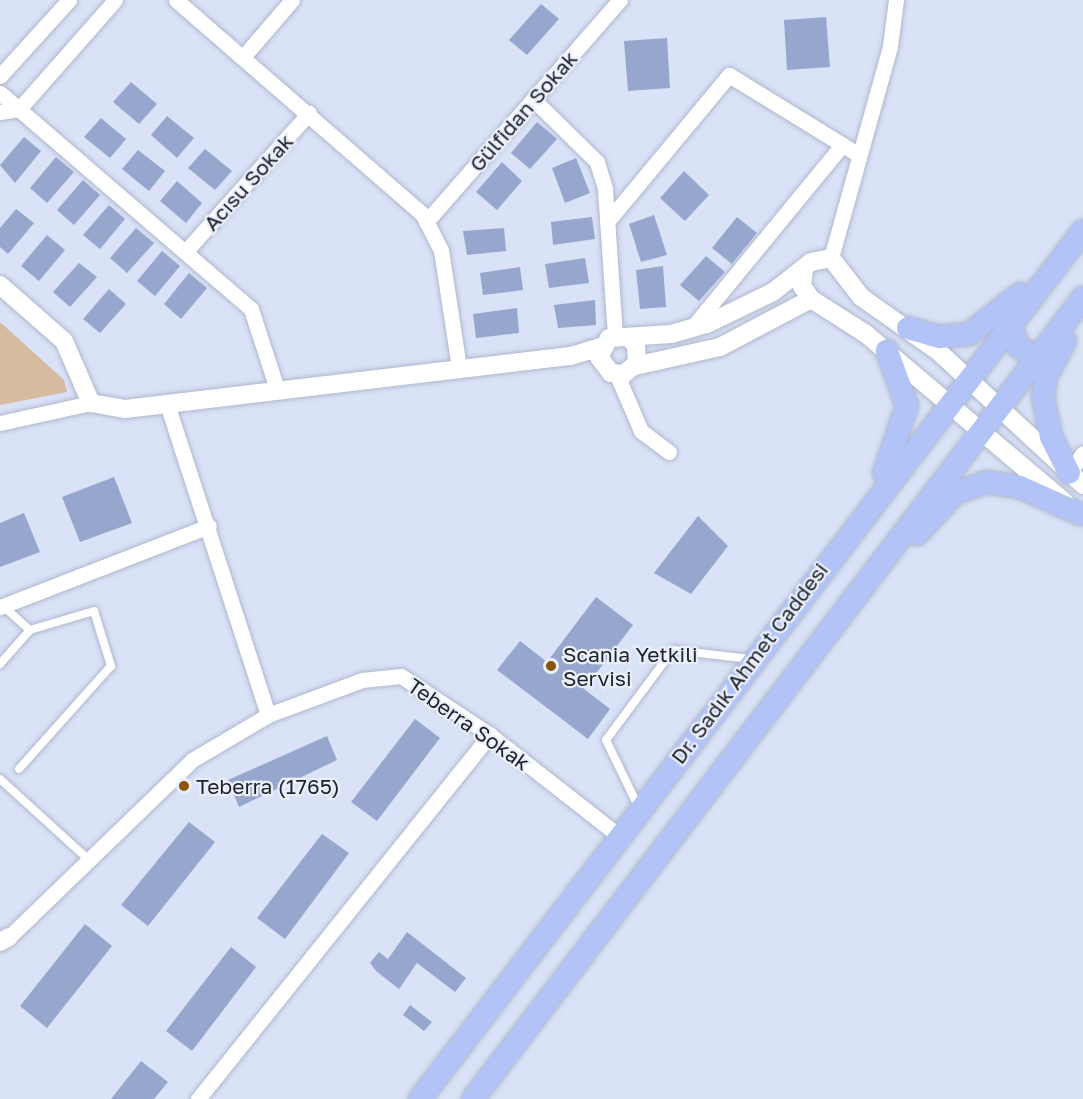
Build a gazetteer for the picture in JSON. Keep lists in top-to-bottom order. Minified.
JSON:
{"streets":{"main road":["Dr. Sadık Ahmet Caddesi"],"street":["Gülfidan Sokak","Acısu Sokak","Teberra Sokak"]},"crossings":[["Dr. Sadık Ahmet Caddesi","Teberra Sokak"]],"places":["Scania Yetkili Servisi","Teberra (1765)"]}
